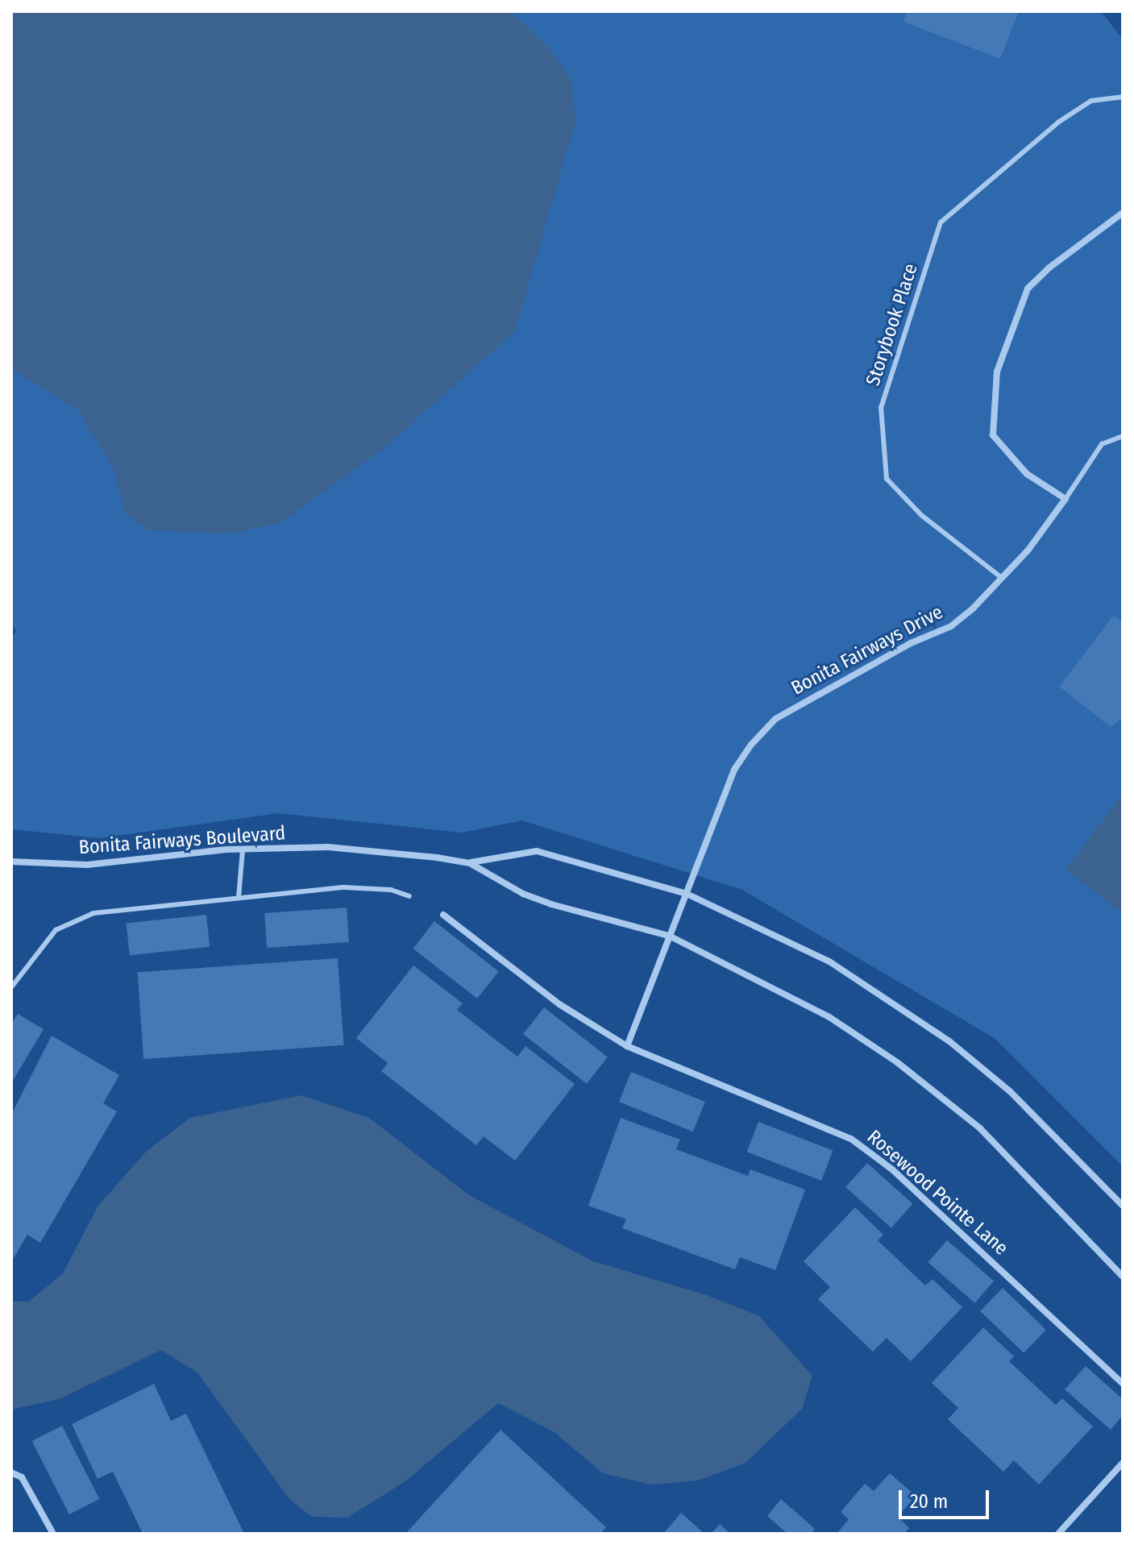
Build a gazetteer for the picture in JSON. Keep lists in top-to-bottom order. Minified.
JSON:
{"streets":{"street":["Bonita Fairways Drive","Bonita Fairways Boulevard","Rosewood Pointe Lane"],"lane":["Storybook Place"]},"crossings":[["Storybook Place","Bonita Fairways Drive"],["Bonita Fairways Drive","Bonita Fairways Boulevard"]],"scale_bar":"20 m"}
